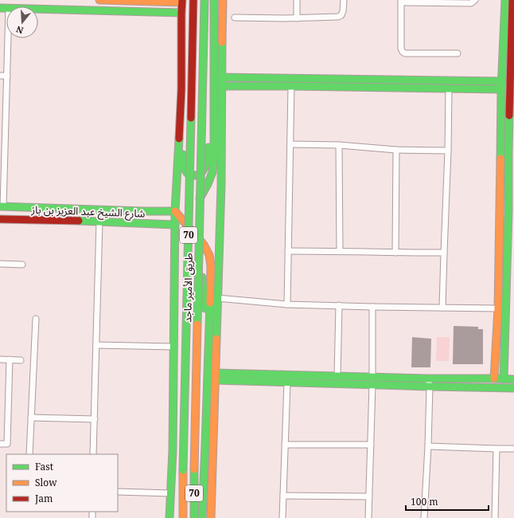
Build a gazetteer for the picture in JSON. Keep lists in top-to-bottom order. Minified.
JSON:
{"streets":{"main road":["شارع الشيخ عبد العزيز بن باز","70","طريق الأمير ماجد"]},"legend":["Fast","Slow","Jam"],"scale_bar":"100 m","north":"bottom"}
